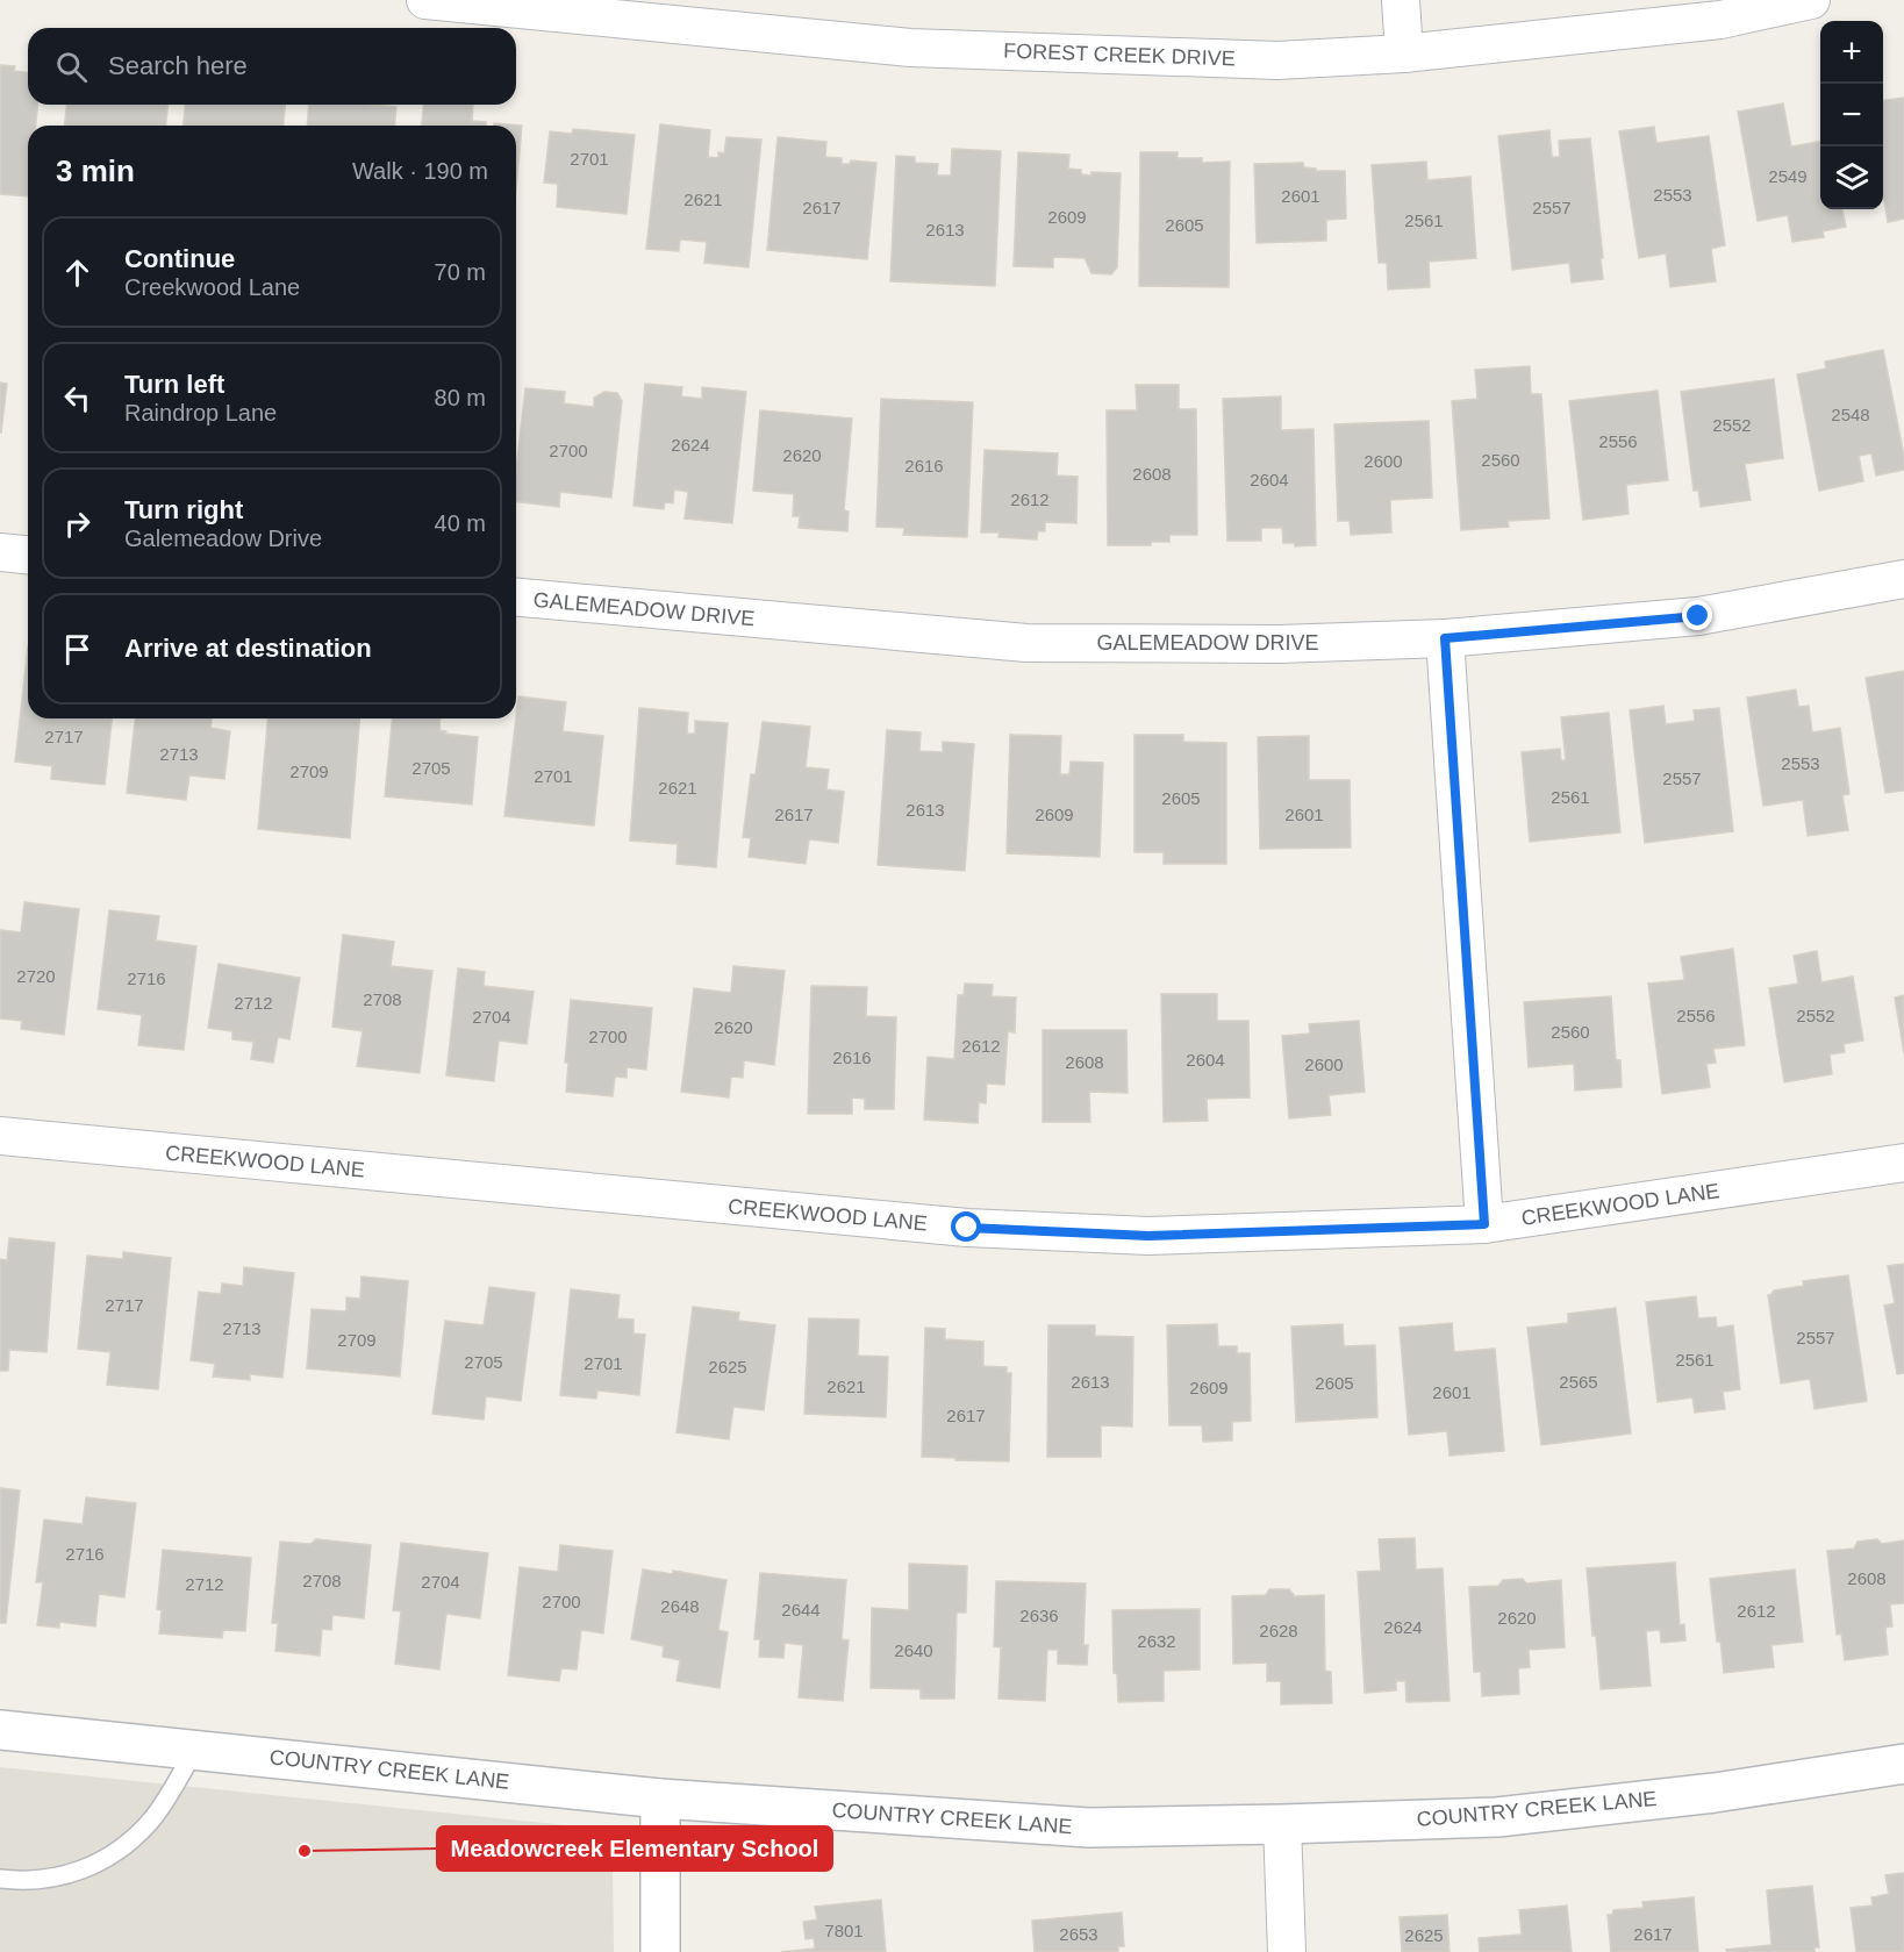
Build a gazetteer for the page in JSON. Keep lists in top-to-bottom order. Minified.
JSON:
{"streets":{"street":["FOREST CREEK DRIVE","GALEMEADOW DRIVE","CREEKWOOD LANE","COUNTRY CREEK LANE"]},"places":["Meadowcreek Elementary School"],"house_numbers":["2701","2549","2553","2601","2621","2617","2557","2609","2561","2605","2613","2548","2552","2556","2624","2700","2620","2560","2600","2616","2608","2604","2612","2717","2713","2553","2705","2709","2701","2557","2621","2561","2605","2613","2617","2609","2601","2720","2716","2708","2712","2556","2552","2704","2620","2560","2700","2612","2616","2604","2608","2600","2717","2713","2557","2709","2561","2705","2701","2625","2613","2565","2605","2621","2609","2601","2617","2716","2608","2708","2704","2712","2700","2648","2644","2612","2636","2620","2624","2628","2632","2640","7801","2653","2617","2625"],"page":{"map_buttons":["+","−"],"search":"Search here","heading":["3 min","Walk · 190 m"],"list":[["Continue","Creekwood Lane","70 m"],["Turn left","Raindrop Lane","80 m"],["Turn right","Galemeadow Drive","40 m"],"Arrive at destination"]}}
